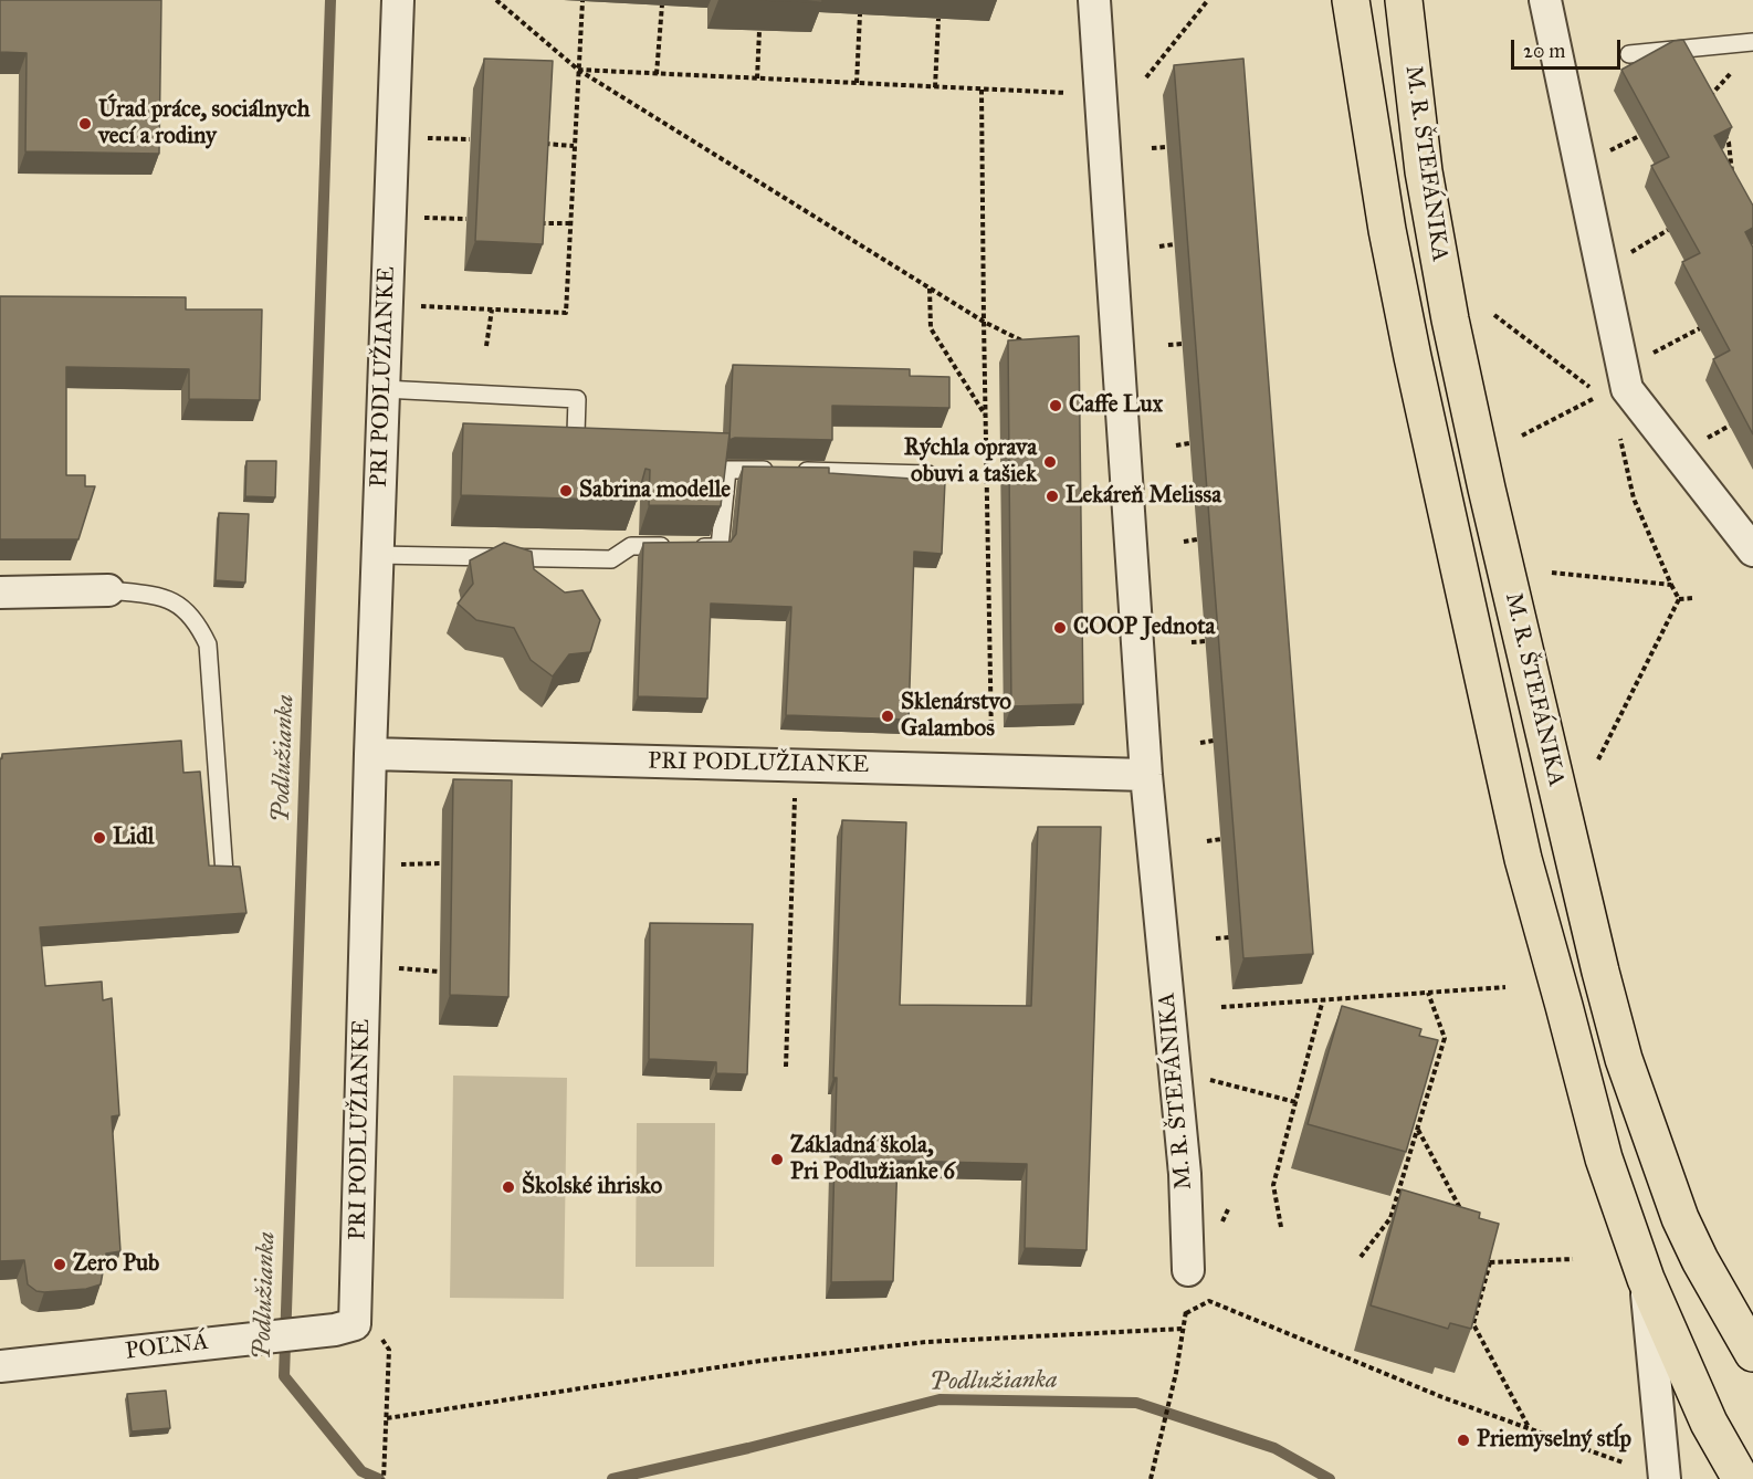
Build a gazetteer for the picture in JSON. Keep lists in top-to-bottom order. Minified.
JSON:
{"streets":{"main road":["M. R. ŠTEFÁNIKA"],"street":["PRI PODLUŽIANKE","POĽNÁ"]},"crossings":[["M. R. ŠTEFÁNIKA","PRI PODLUŽIANKE"],["PRI PODLUŽIANKE","POĽNÁ"]],"water":["Podlužianka"],"places":["Úrad práce, sociálnych vecí a rodiny","Caffe Lux","Rýchla oprava obuvi a tašiek","Sabrina modelle","Lekáreň Melissa","COOP Jednota","Sklenárstvo Galambos","Lidl","Základná škola, Pri Podlužianke 6","Školské ihrisko","Zero Pub","Priemyselný stĺp"],"scale_bar":"20 m"}
